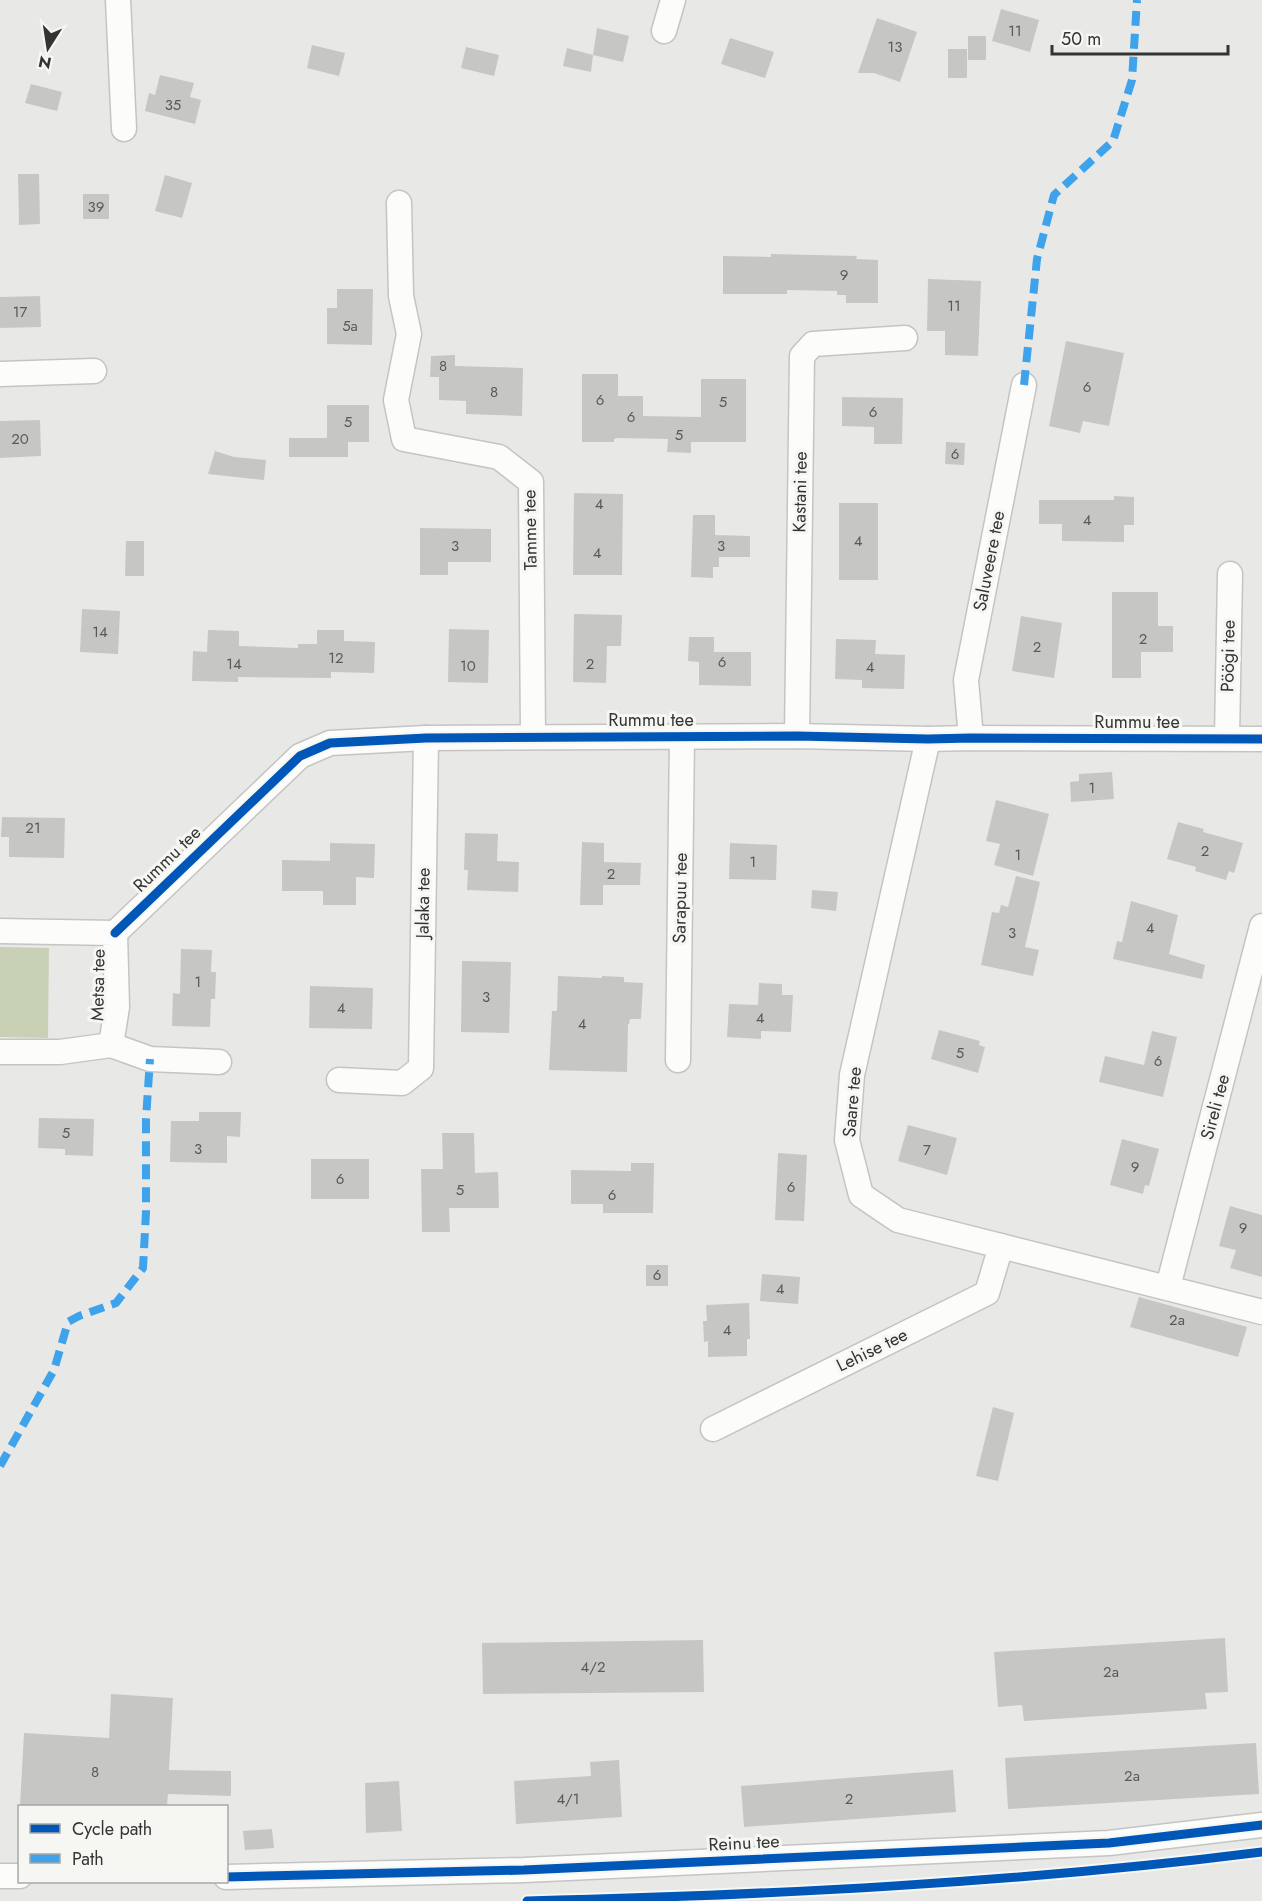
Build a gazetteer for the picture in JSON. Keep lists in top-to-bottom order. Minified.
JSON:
{"streets":{"street":["Kastani tee","Tamme tee","Saluveere tee","Pöögi tee","Rummu tee","Sarapuu tee","Jalaka tee","Metsa tee","Saare tee","Sireli tee","Lehise tee","Reinu tee"]},"crossings":[["Kastani tee","Rummu tee"],["Tamme tee","Rummu tee"],["Saluveere tee","Rummu tee"],["Pöögi tee","Rummu tee"],["Rummu tee","Sarapuu tee"],["Rummu tee","Jalaka tee"],["Rummu tee","Metsa tee"],["Rummu tee","Saare tee"],["Saare tee","Sireli tee"],["Saare tee","Lehise tee"]],"house_numbers":["11","13","35","39","9","11","17","5a","8","6","8","6","5","6","6","5","5","20","6","4","4","4","3","3","4","14","2","2","12","6","14","2","10","4","1","21","2","1","1","2","4","3","1","3","4","4","4","5","6","5","3","7","9","6","6","5","6","9","6","4","2a","4","4/2","2a","8","2a","4/1","2"],"legend":["Cycle path","Path"],"scale_bar":"50 m","north":"bottom"}
